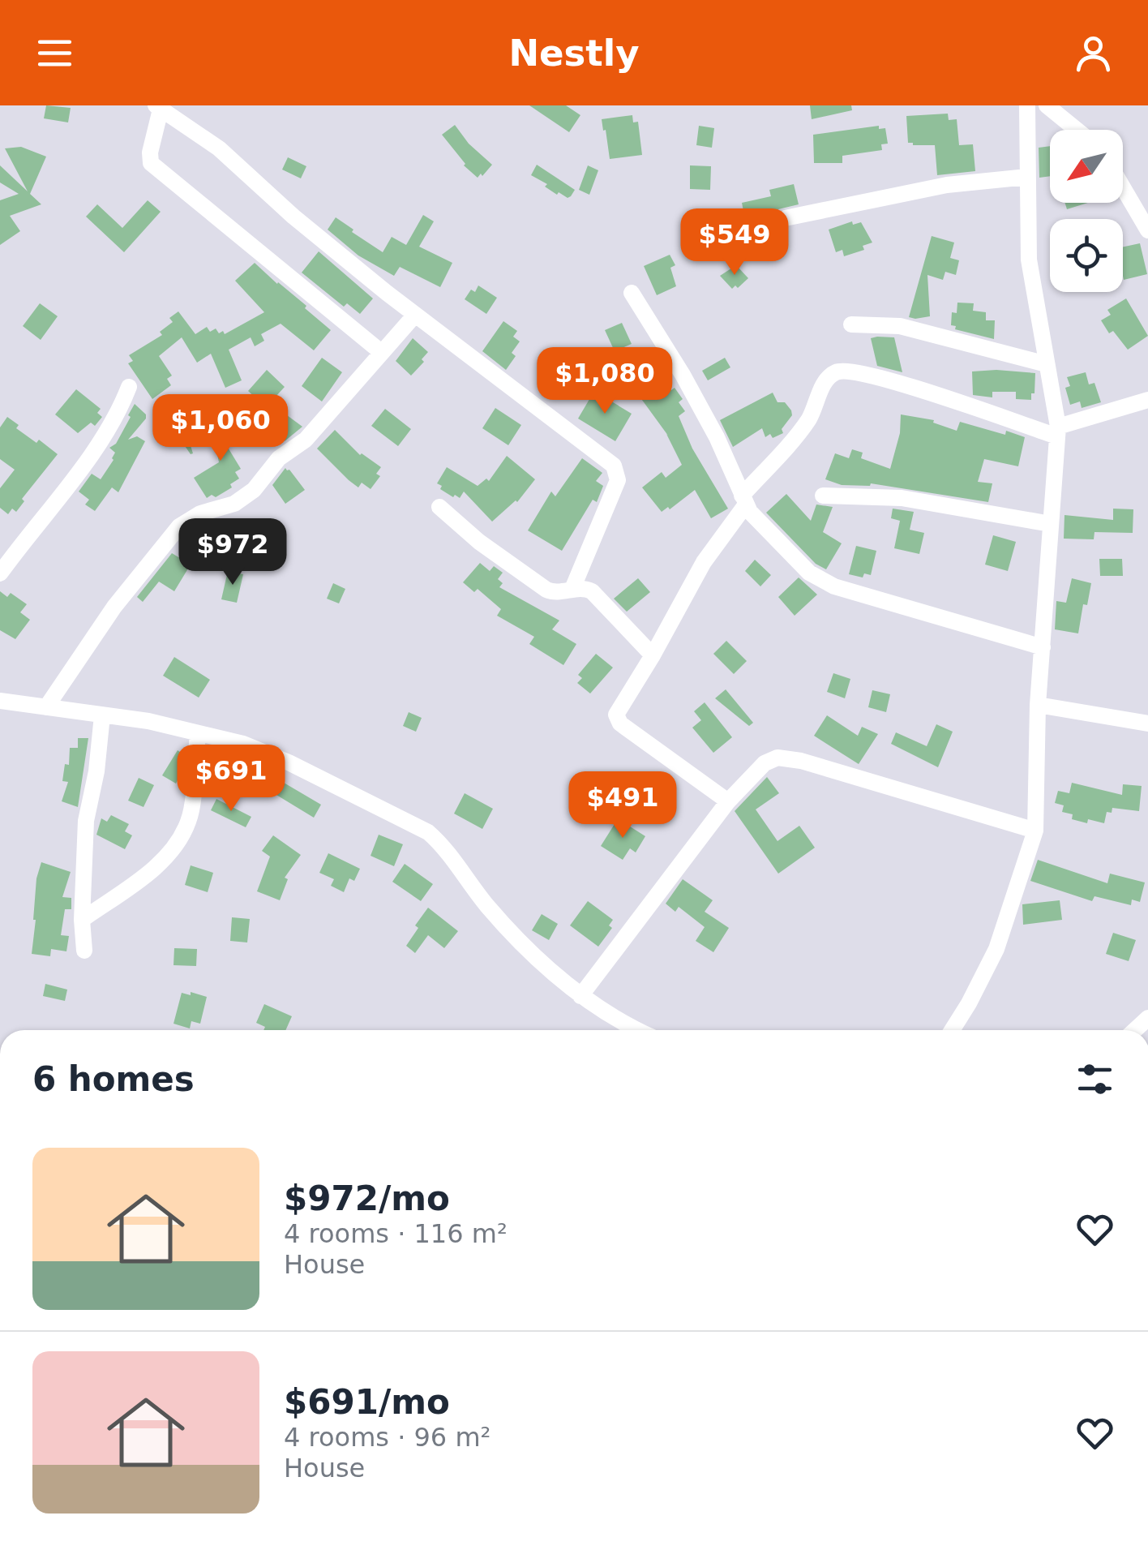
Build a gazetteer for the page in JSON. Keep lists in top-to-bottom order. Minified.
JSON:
{"north":"bottom left","page":{"header":"Nestly","price":["$549","$1,080","$1,060","$972","$691","$491"],"heading":"6 homes","list":[{"name":"$972/mo","note":"4 rooms · 116 m² · House"},{"name":"$691/mo","note":"4 rooms · 96 m² · House"}]}}
